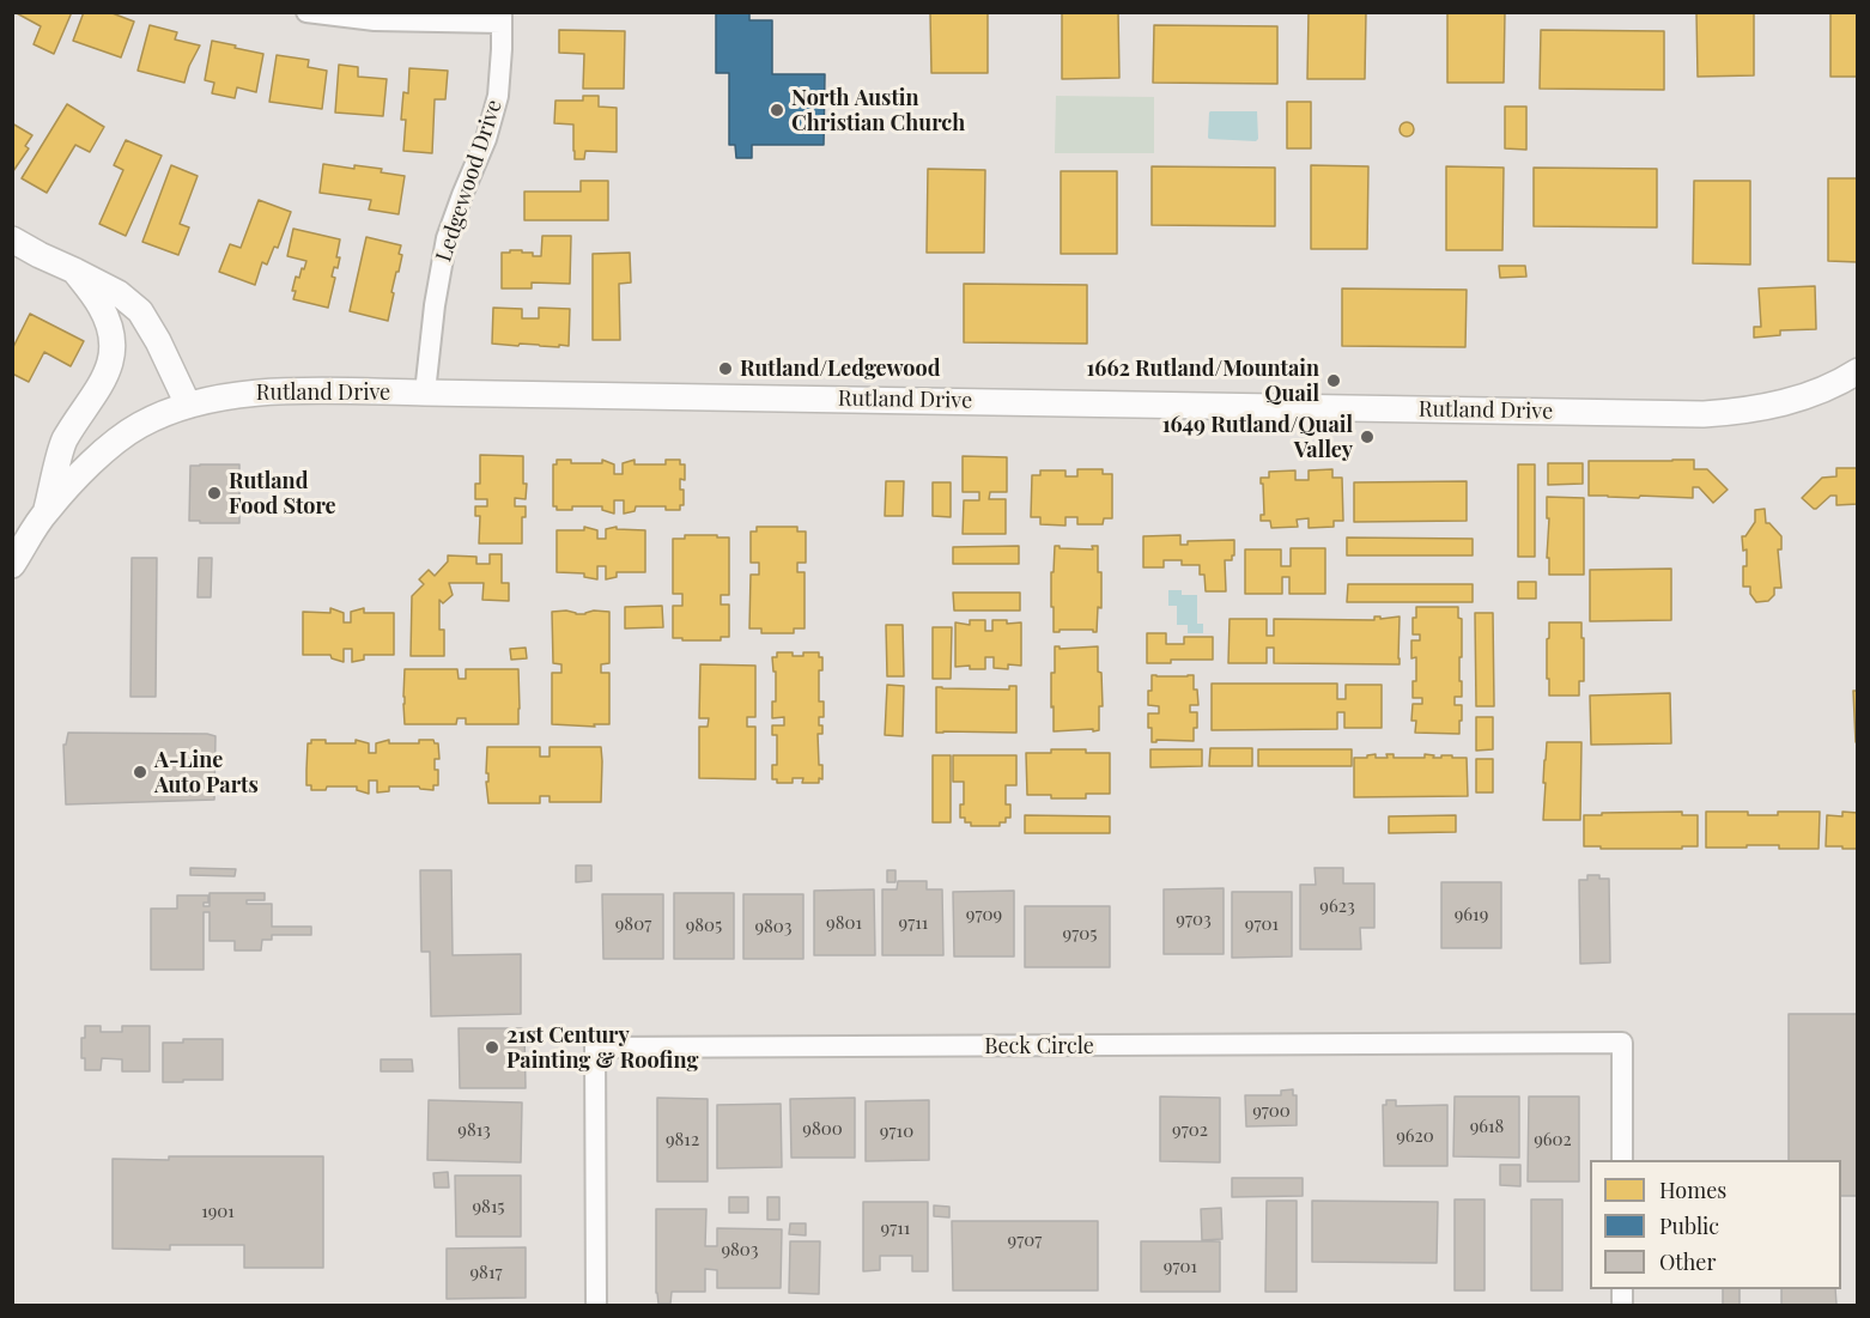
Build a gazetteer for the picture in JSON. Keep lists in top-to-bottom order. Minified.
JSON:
{"streets":{"street":["Ledgewood Drive","Rutland Drive","Beck Circle"]},"crossings":[["Ledgewood Drive","Rutland Drive"]],"places":["North Austin Christian Church","Rutland/Ledgewood","1662 Rutland/Mountain Quail","1649 Rutland/Quail Valley","Rutland Food Store","A-Line Auto Parts","21st Century Painting & Roofing"],"house_numbers":["9623","9709","9619","9703","9801","9711","9807","9701","9805","9803","9705","9700","9618","9800","9813","9702","9710","9620","9812","9602","9815","1901","9711","9707","9803","9701","9817"],"legend":["Homes","Public","Other"]}
